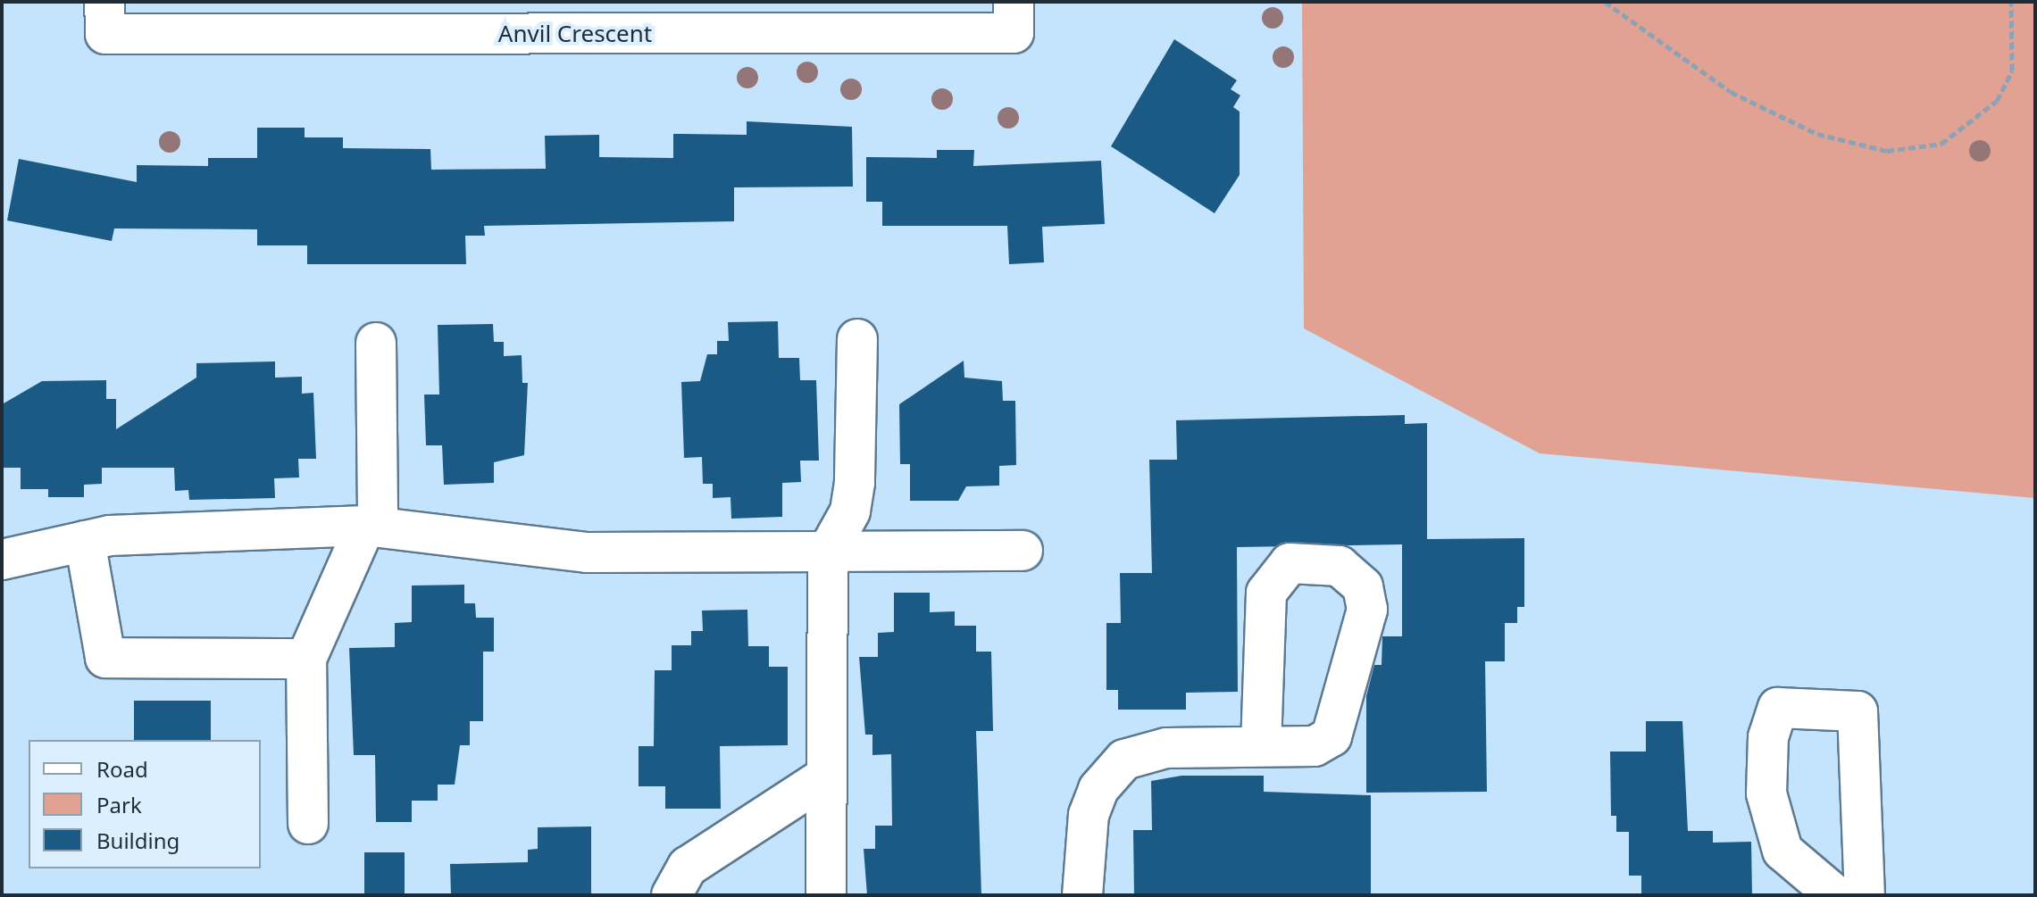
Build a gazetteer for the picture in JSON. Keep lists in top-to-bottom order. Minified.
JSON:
{"streets":{"street":["Anvil Crescent"]},"legend":["Road","Park","Building"]}
